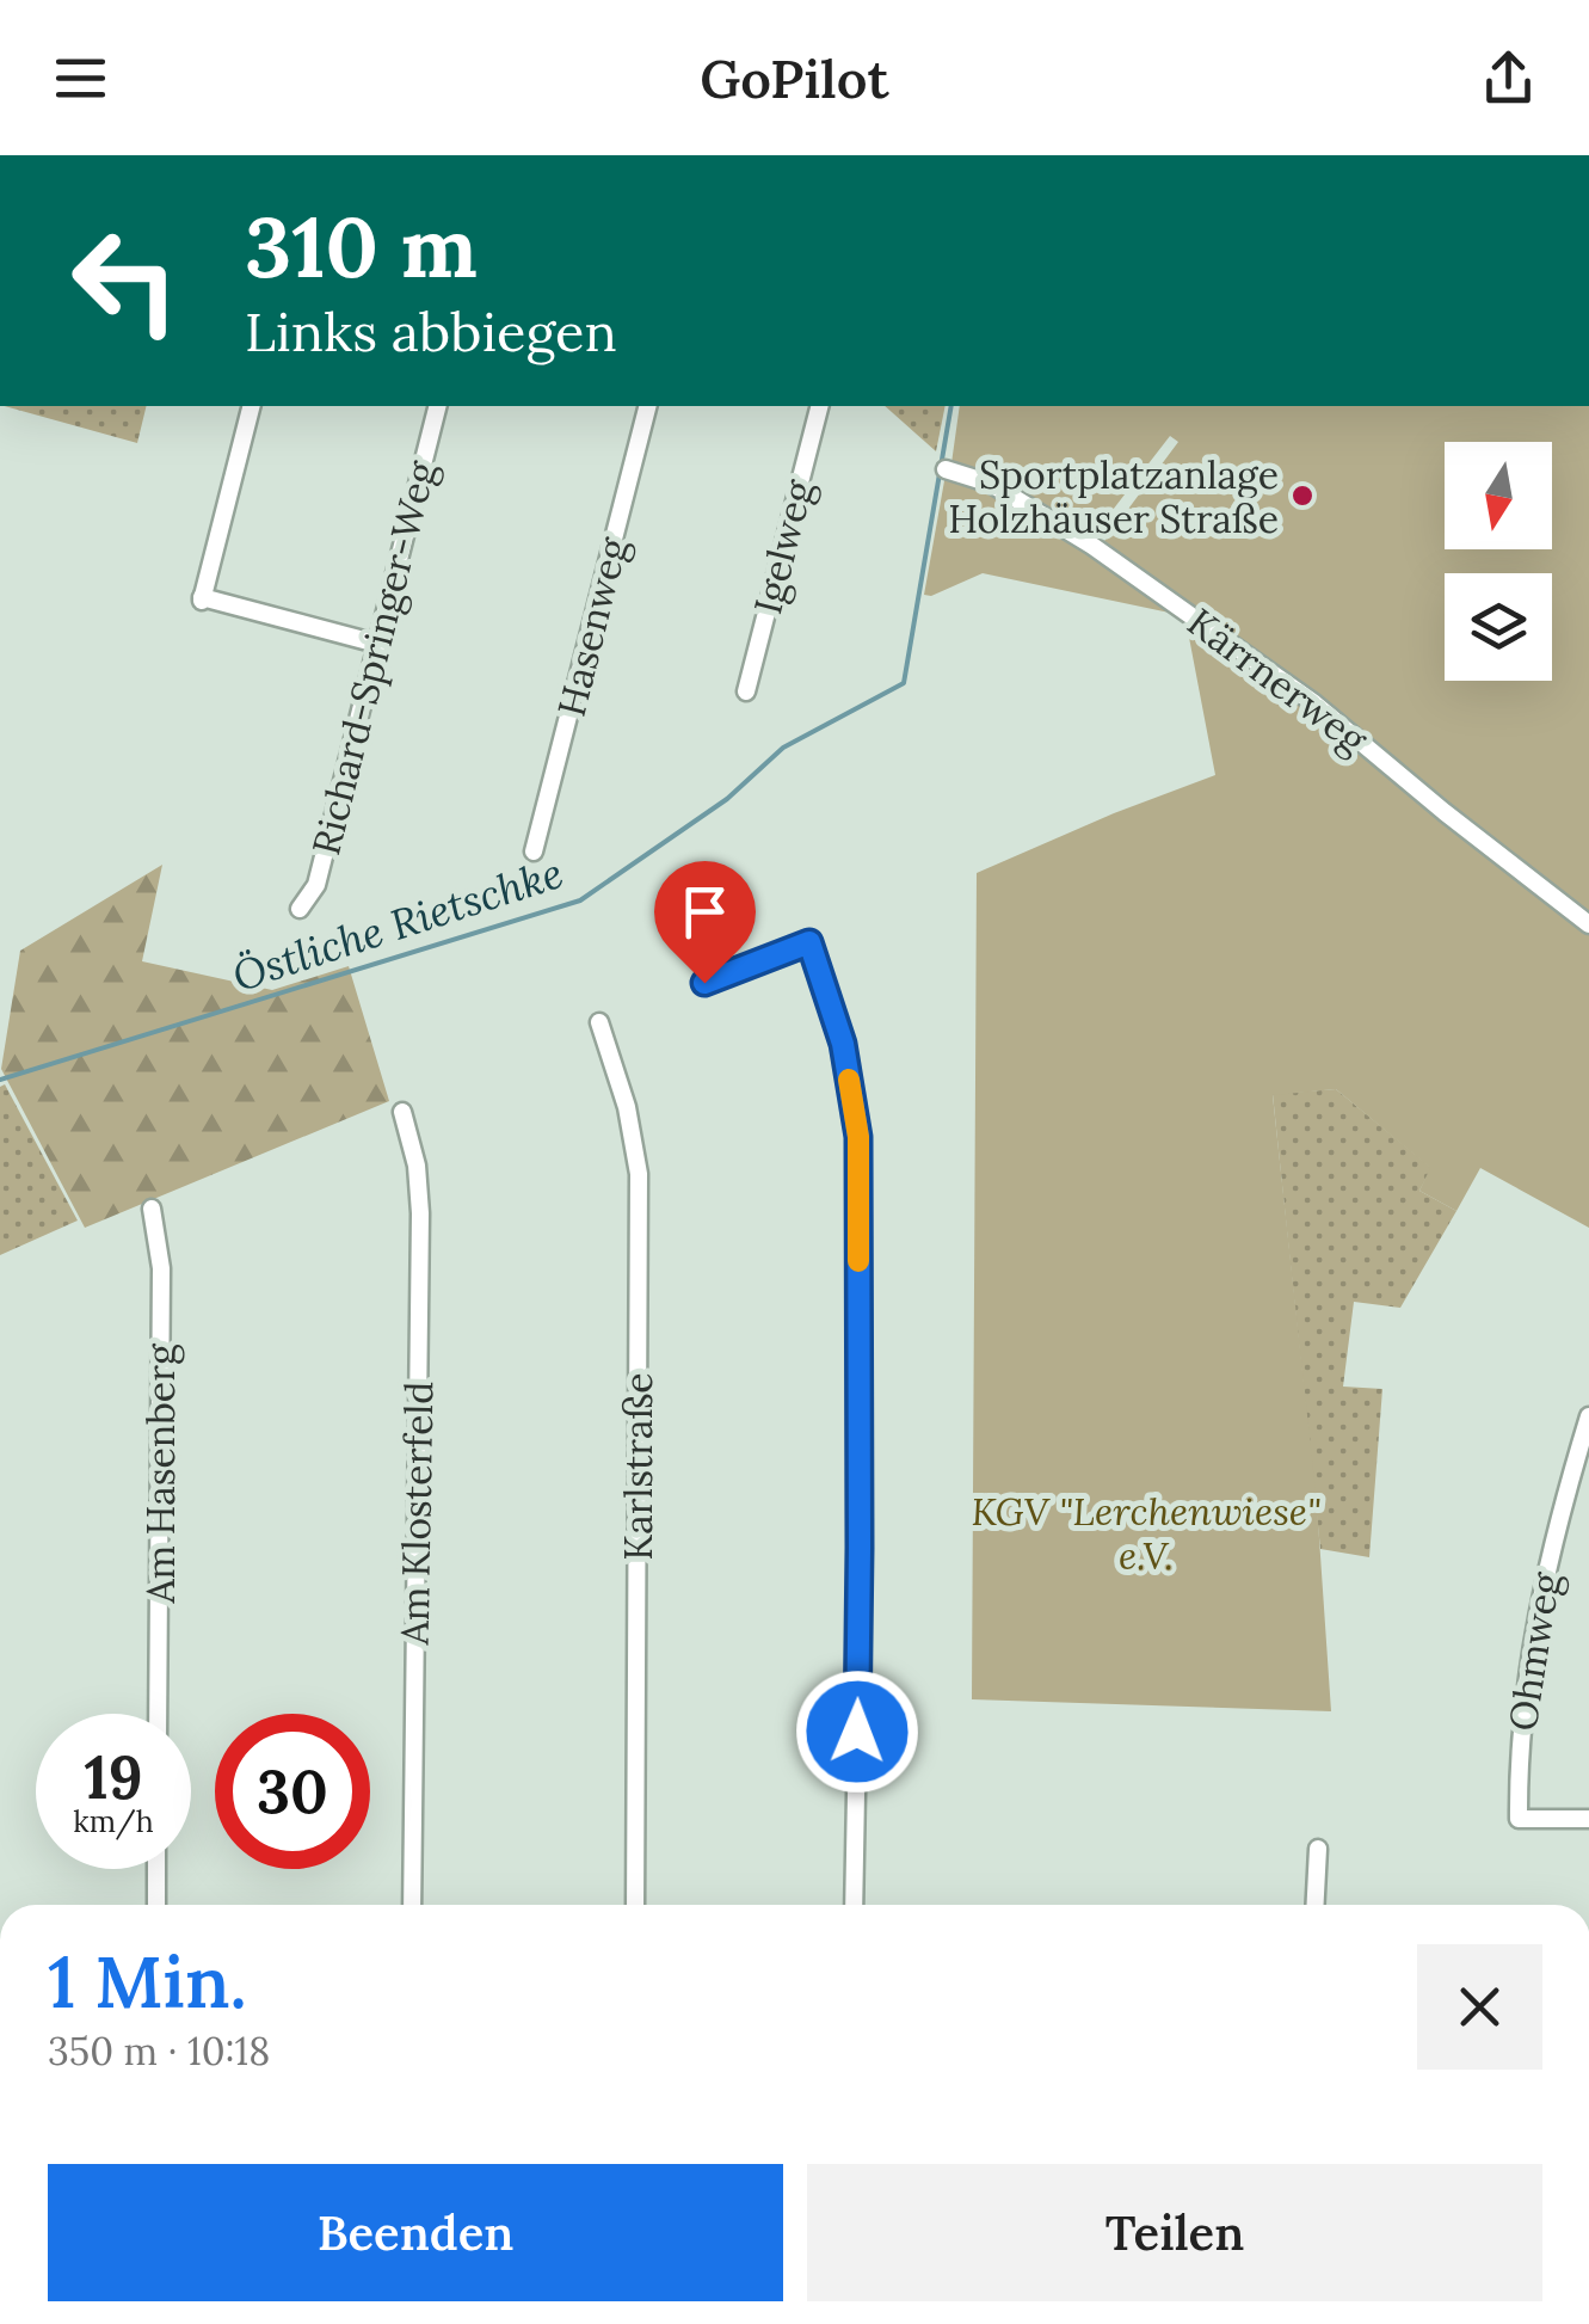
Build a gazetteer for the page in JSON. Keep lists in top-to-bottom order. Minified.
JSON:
{"streets":{"street":["Igelweg","Hasenweg","Richard-Springer-Weg","Kärrnerweg","Karlstraße","Am Hasenberg","Am Klosterfeld","Ohmweg"]},"water":["Östliche Rietschke"],"parks":["KGV \"Lerchenwiese\" e.V."],"places":["Sportplatzanlage Holzhäuser Straße"],"north":"bottom","page":{"header":"GoPilot","turn":["310 m","Links abbiegen"],"speed":"19 km/h","limit":"30","heading":["1 Min.","350 m · 10:18"],"buttons":["Beenden","Teilen"]}}
